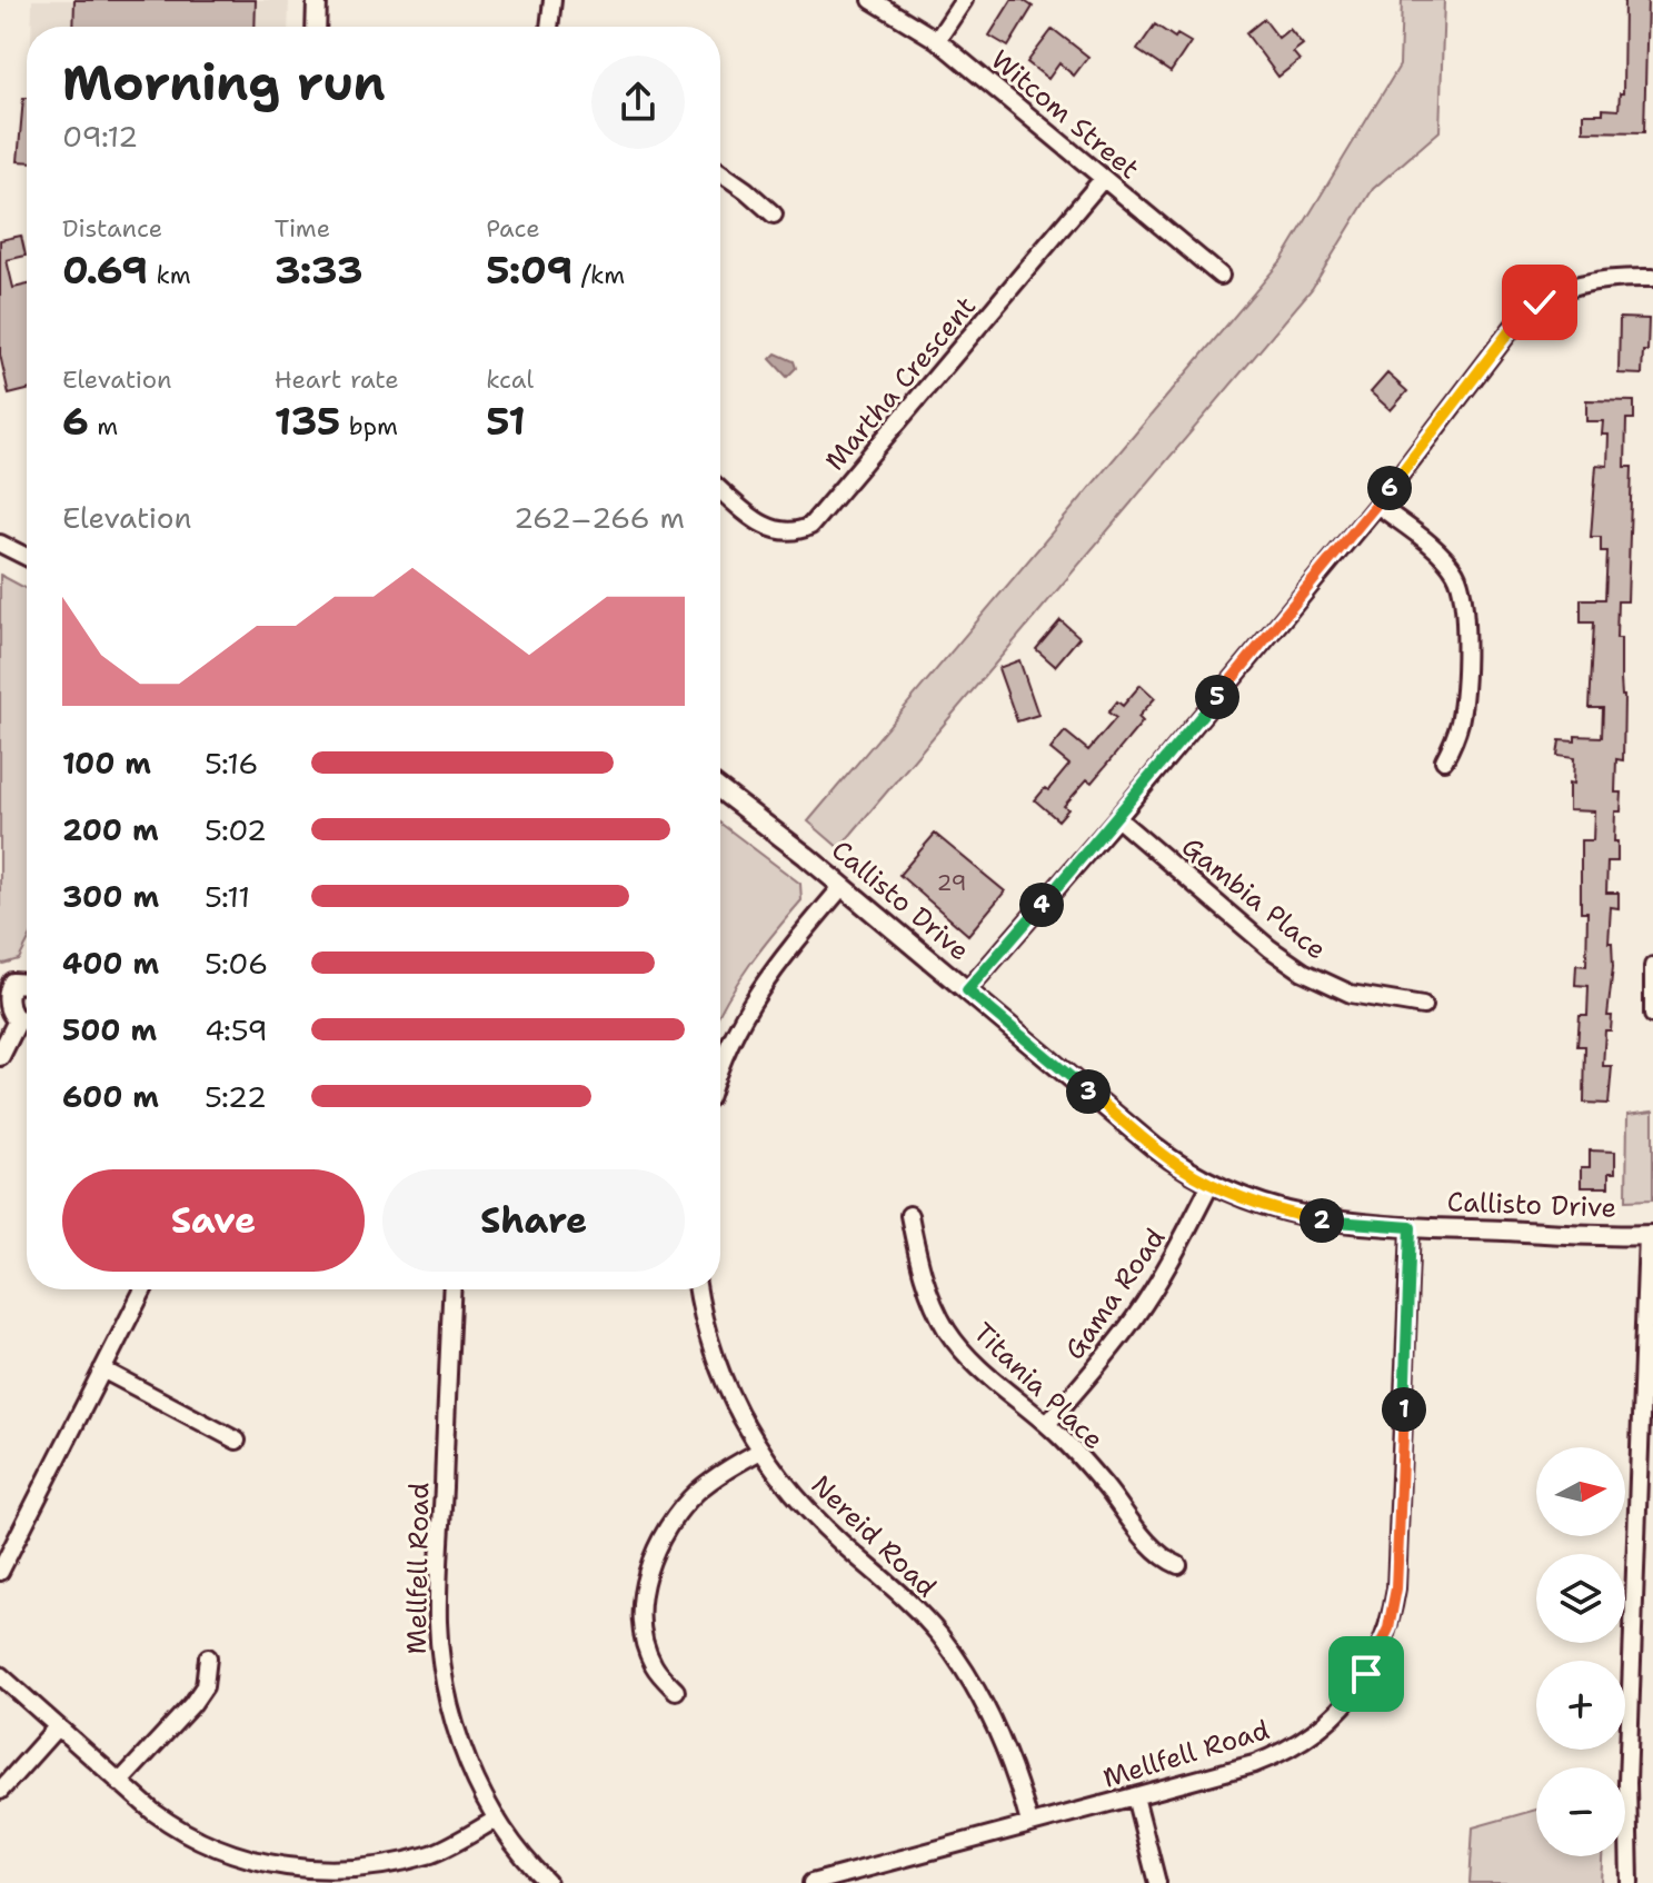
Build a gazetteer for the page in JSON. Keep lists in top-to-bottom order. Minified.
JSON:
{"streets":{"street":["Witcom Street","Martha Crescent","Gambia Place","Callisto Drive","Gama Road","Titania Place","Nereid Road","Mellfell Road"]},"crossings":[["Witcom Street","Martha Crescent"],["Callisto Drive","Gama Road"],["Callisto Drive","Mellfell Road"],["Gama Road","Titania Place"],["Nereid Road","Mellfell Road"]],"house_numbers":["29"],"north":"right","page":{"heading":["Morning run","09:12"],"stats":[["Distance","0.69 km"],["Time","3:33"],["Pace","5:09 /km"],["Elevation","6 m"],["Heart rate","135 bpm"],["kcal","51"]],"pins":["6","5","4","3","2","1"],"chart":["Elevation","262–266 m"],"list":[{"name":"100 m","note":"5:16"},{"name":"200 m","note":"5:02"},{"name":"300 m","note":"5:11"},{"name":"400 m","note":"5:06"},{"name":"500 m","note":"4:59"},{"name":"600 m","note":"5:22"}],"buttons":["Save","Share"],"map_buttons":["+","−"]}}
